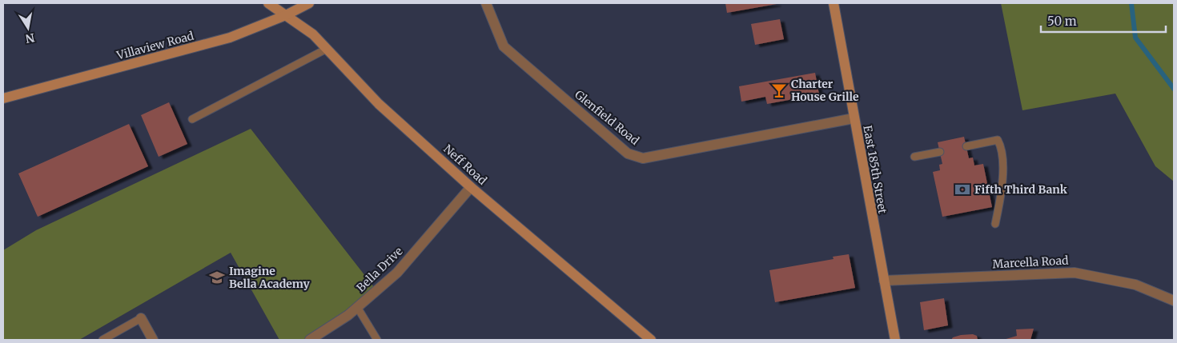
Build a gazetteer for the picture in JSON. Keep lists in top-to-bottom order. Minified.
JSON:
{"streets":{"street":["Villaview Road","Glenfield Road","Neff Road","East 185th Street","Marcella Road","Bella Drive"]},"crossings":[["Villaview Road","Neff Road"],["Glenfield Road","East 185th Street"],["Neff Road","Bella Drive"],["East 185th Street","Marcella Road"]],"places":{"bar":["Charter House Grille"],"bank":["Fifth Third Bank"],"school or university":["Imagine Bella Academy"]},"scale_bar":"50 m","north":"bottom"}
